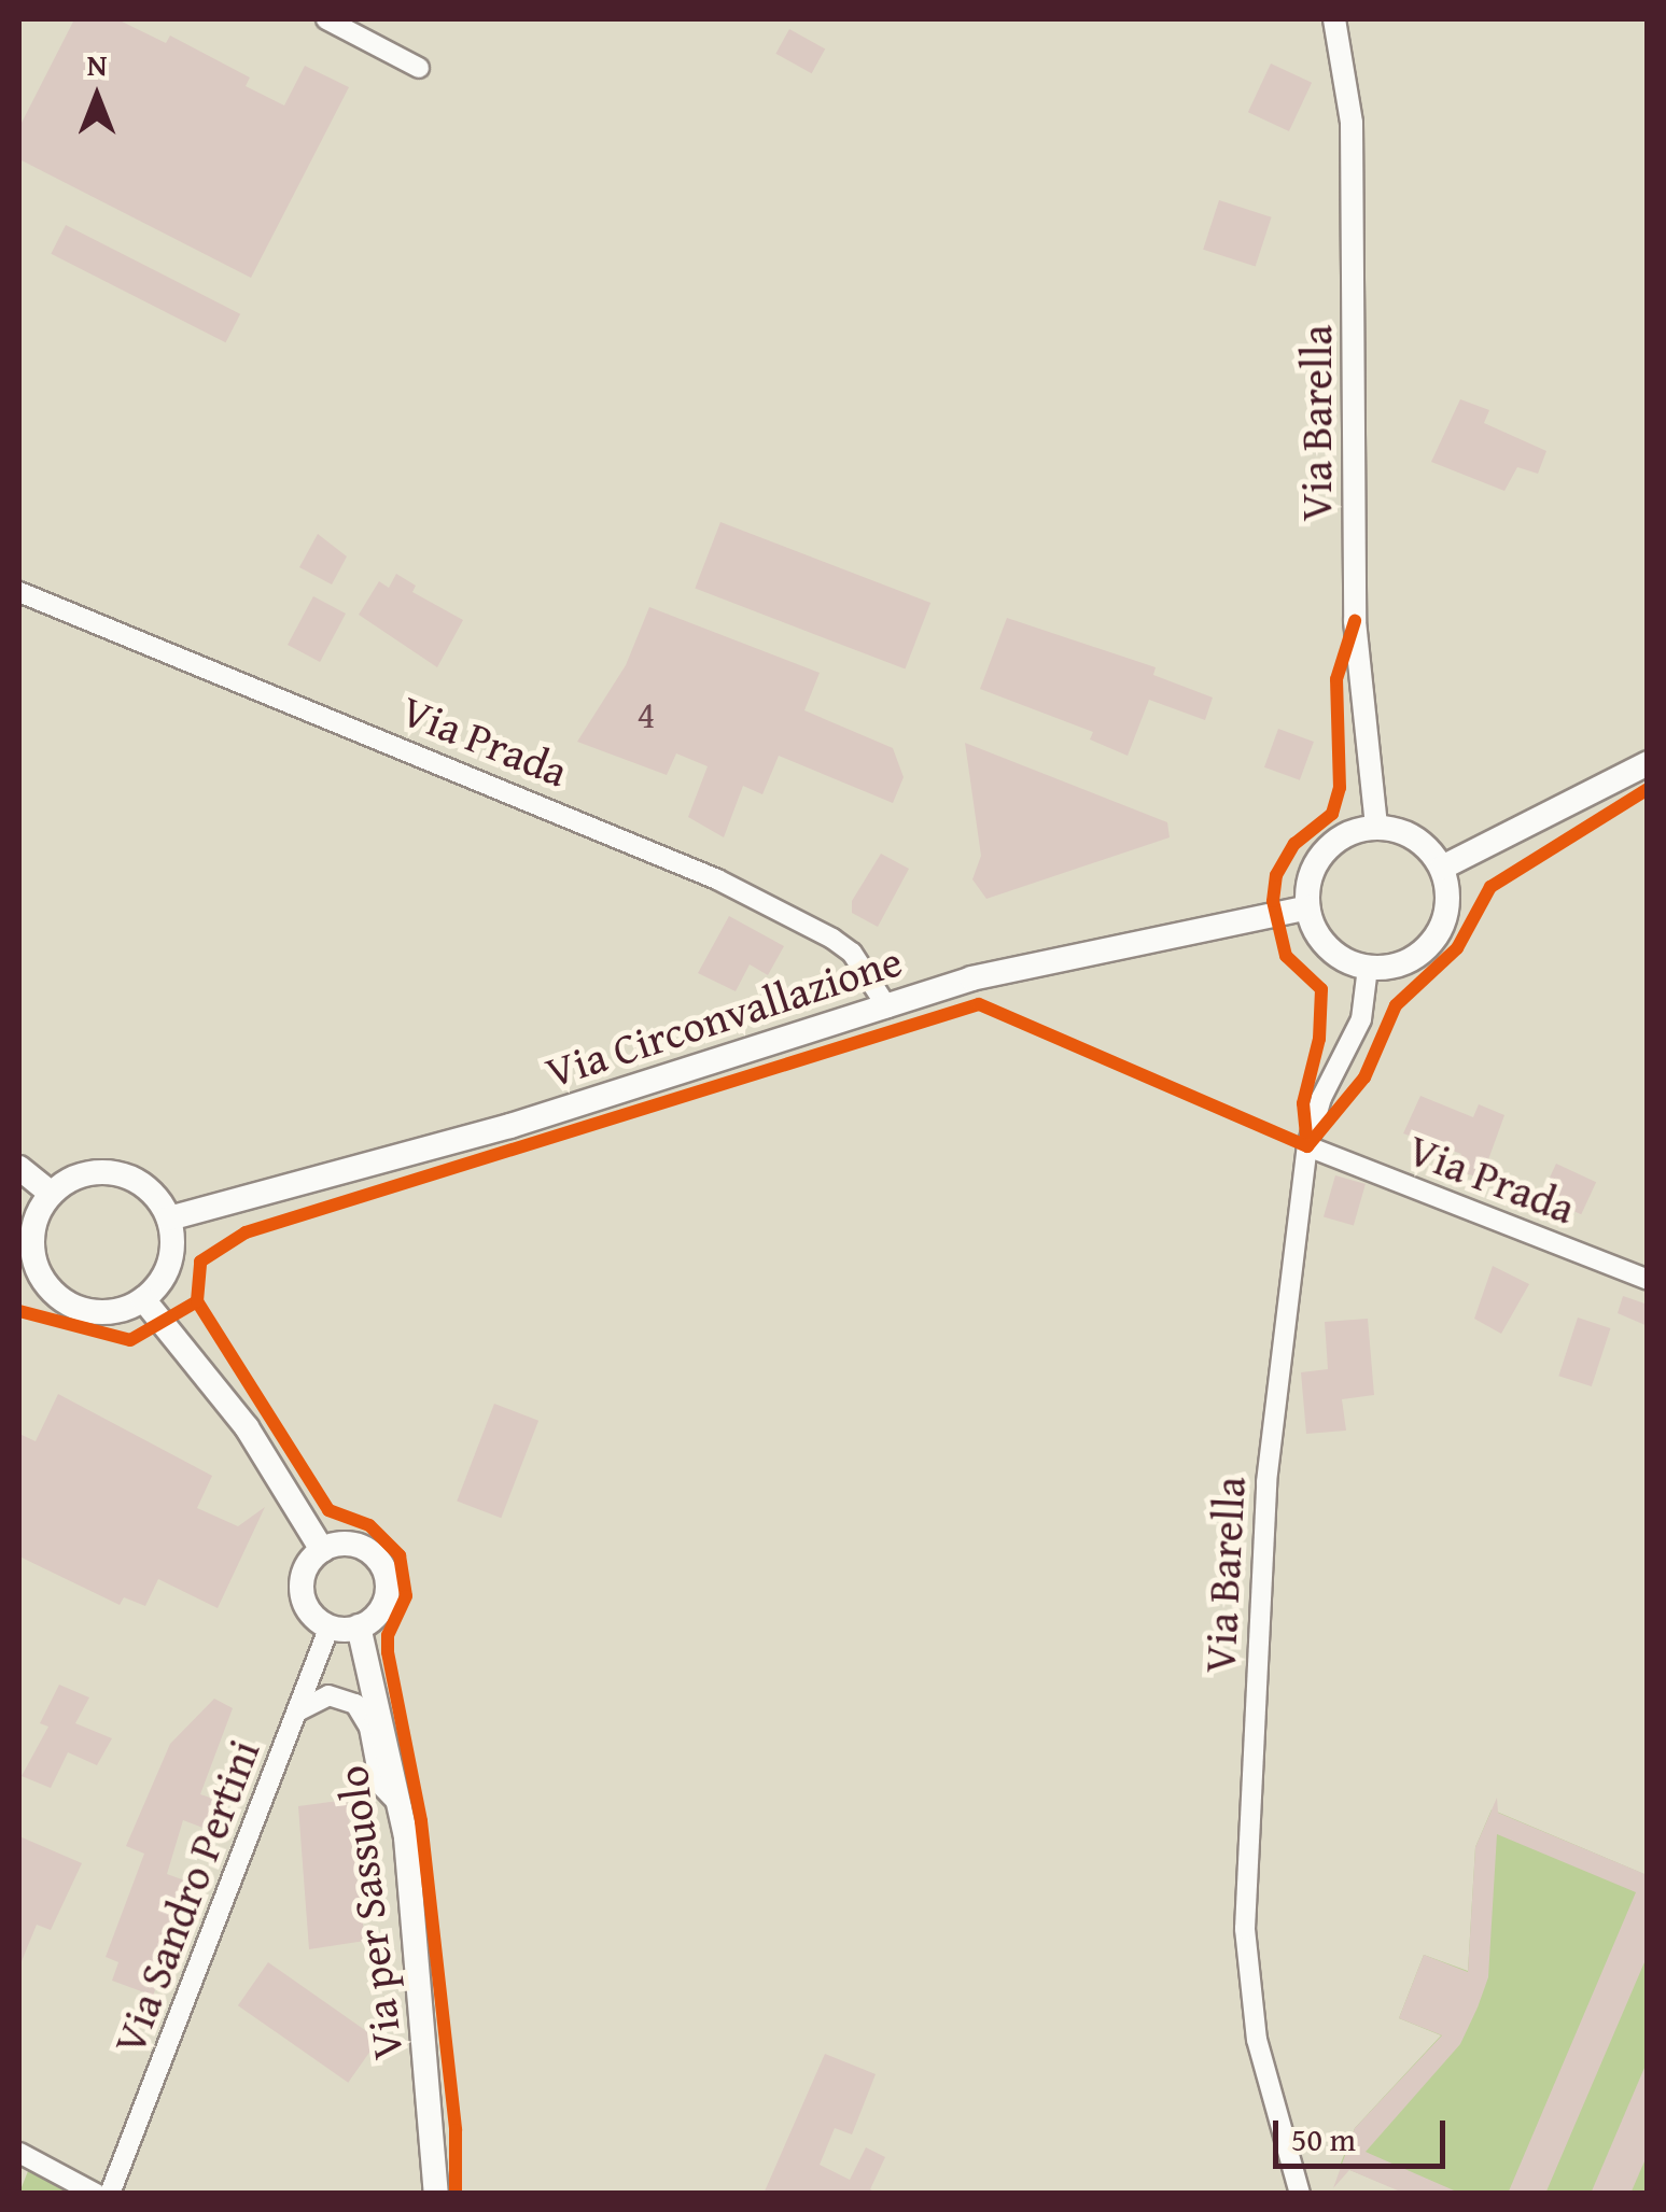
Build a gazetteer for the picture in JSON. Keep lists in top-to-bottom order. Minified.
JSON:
{"streets":{"main road":["Via Circonvallazione","Via per Sassuolo"],"street":["Via Barella","Via Prada","Via Sandro Pertini"]},"crossings":[["Via Barella","Via Prada"],["Via Barella","Via Circonvallazione"],["Via Prada","Via Circonvallazione"],["Via Sandro Pertini","Via per Sassuolo"]],"house_numbers":["4"],"scale_bar":"50 m","north":"top"}
